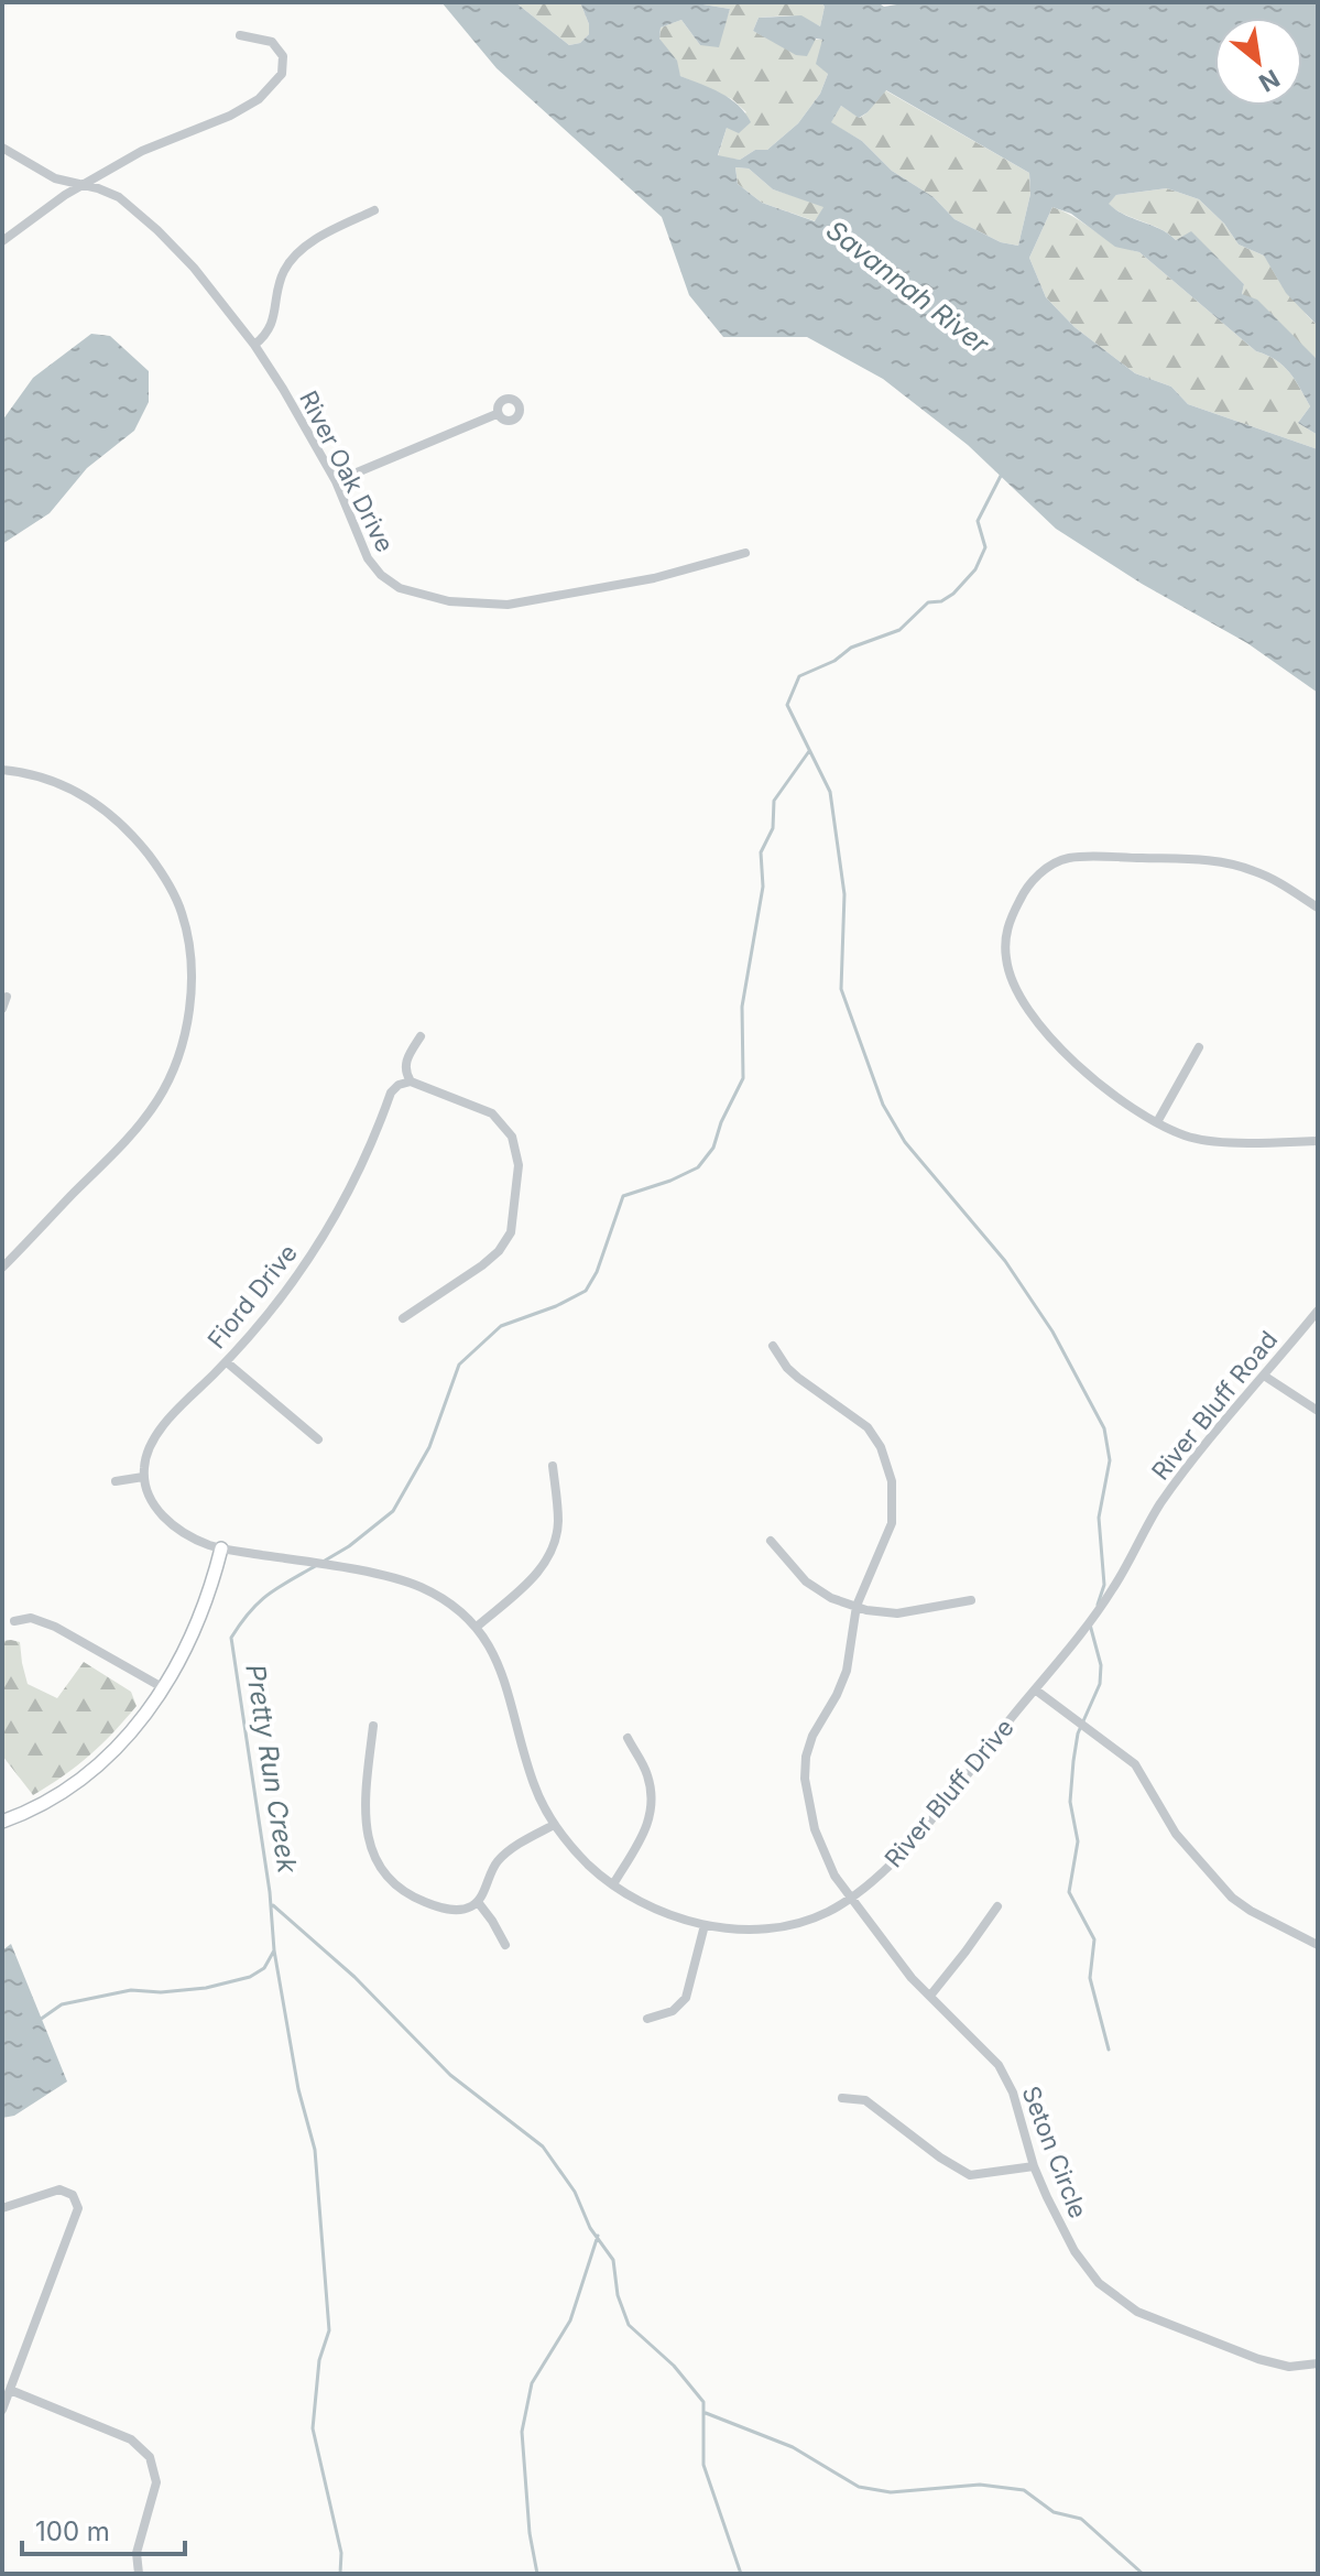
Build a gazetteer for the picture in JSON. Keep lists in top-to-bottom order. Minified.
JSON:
{"streets":{"street":["River Oak Drive","Fiord Drive","River Bluff Road","River Bluff Drive","Seton Circle"]},"crossings":[["River Bluff Road","River Bluff Drive"],["River Bluff Drive","Seton Circle"]],"water":["Savannah River","Pretty Run Creek"],"scale_bar":"100 m","north":"bottom right"}
